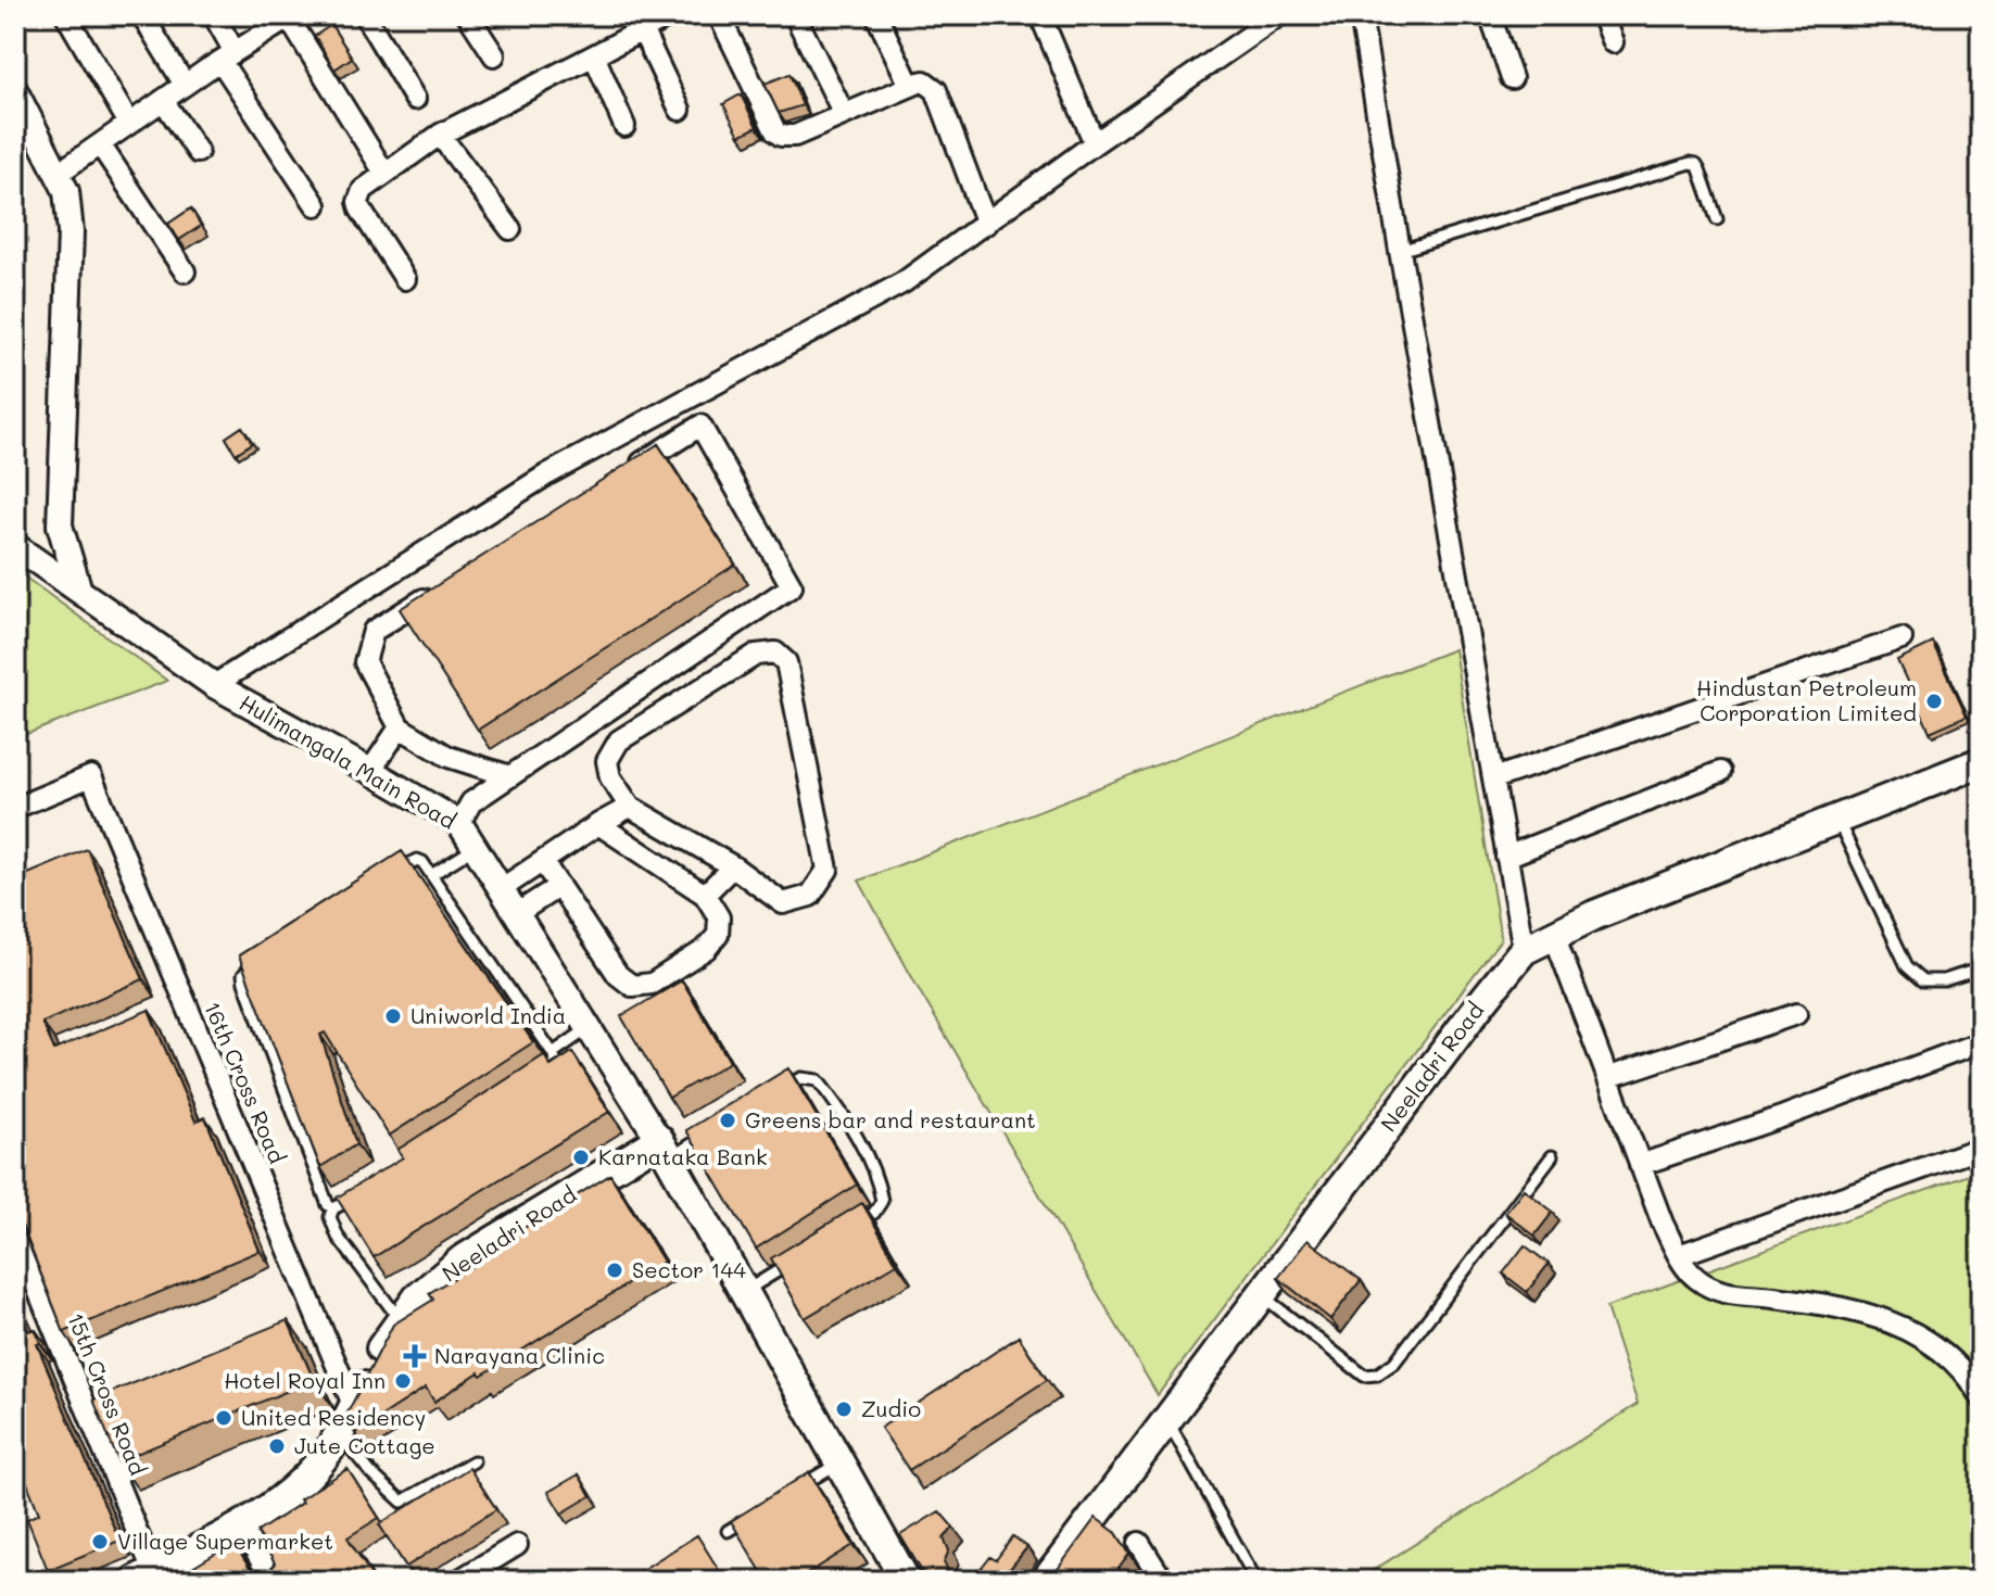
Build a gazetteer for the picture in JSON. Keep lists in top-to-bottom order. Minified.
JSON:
{"streets":{"main road":["Neeladri Road"],"street":["Hulimangala Main Road","16th Cross Road","15th Cross Road"]},"crossings":[["Hulimangala Main Road","Neeladri Road"],["Neeladri Road","16th Cross Road"],["Neeladri Road","15th Cross Road"]],"places":{"other":["Hindustan Petroleum Corporation Limited","Uniworld India","Greens bar and restaurant","Karnataka Bank","Sector 144","Hotel Royal Inn","Zudio","United Residency","Jute Cottage","Village Supermarket"],"health":["Narayana Clinic"]}}
